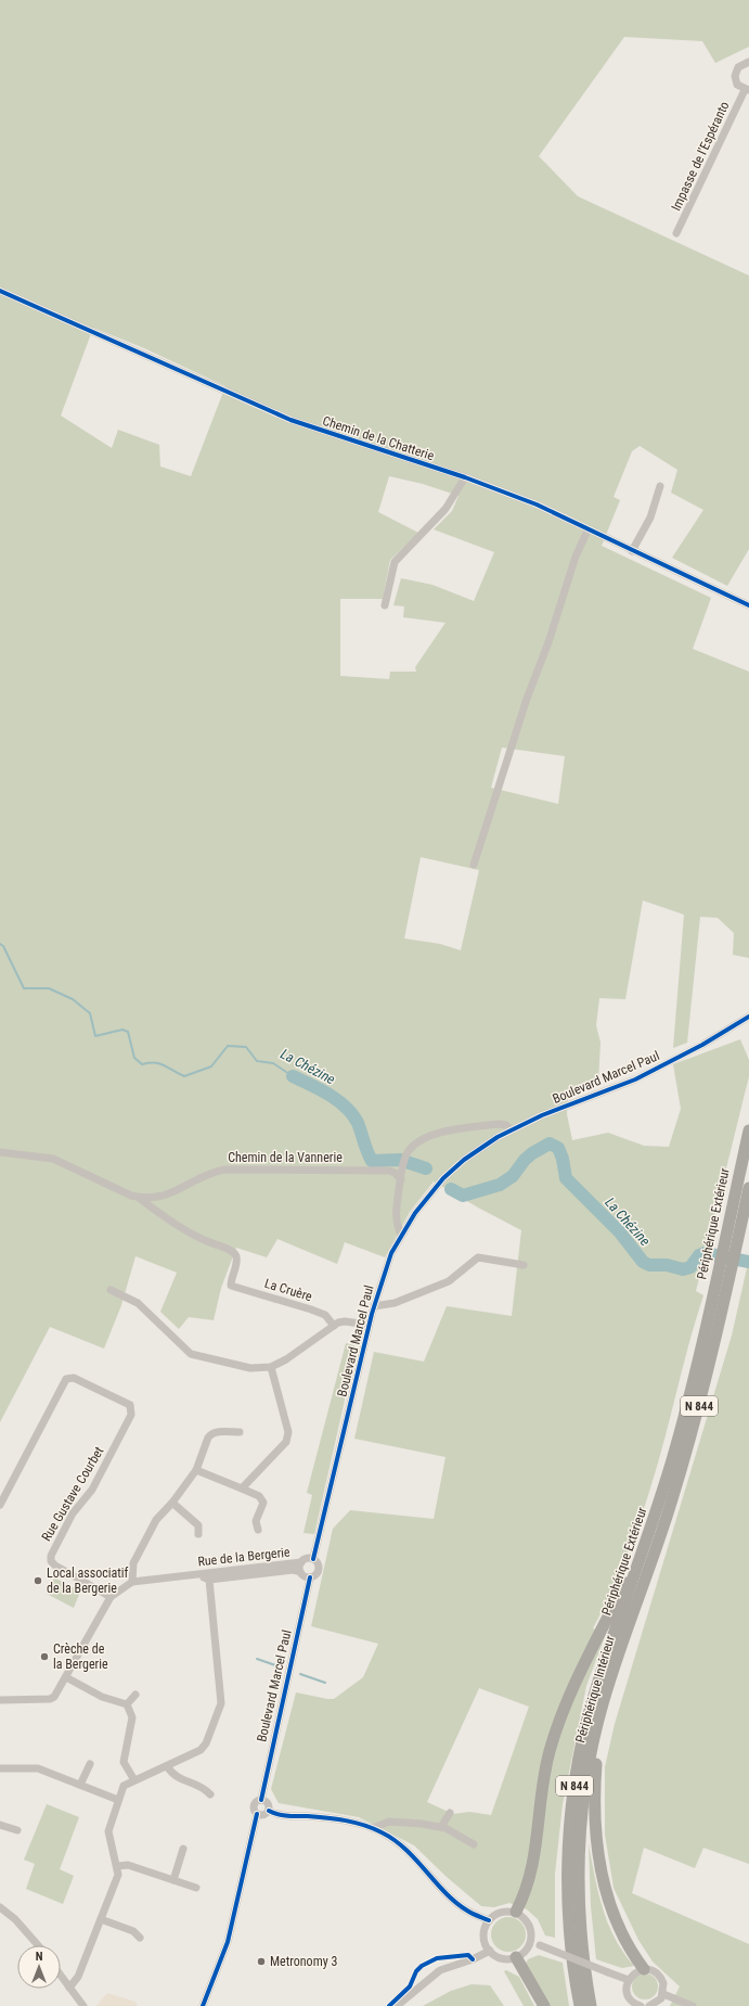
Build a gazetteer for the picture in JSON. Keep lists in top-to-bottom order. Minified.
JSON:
{"streets":{"highway":["Périphérique Extérieur","N 844","Périphérique Intérieur"],"street":["Impasse de l'Espéranto","Chemin de la Chatterie","Boulevard Marcel Paul","Chemin de la Vannerie","La Cruère","Rue Gustave Courbet","Rue de la Bergerie"]},"crossings":[["Boulevard Marcel Paul","Rue de la Bergerie"],["Chemin de la Vannerie","La Cruère"],["Rue Gustave Courbet","Rue de la Bergerie"]],"water":["La Chézine"],"places":["Local associatif de la Bergerie","Crèche de la Bergerie","Metronomy 3"],"north":"top"}
